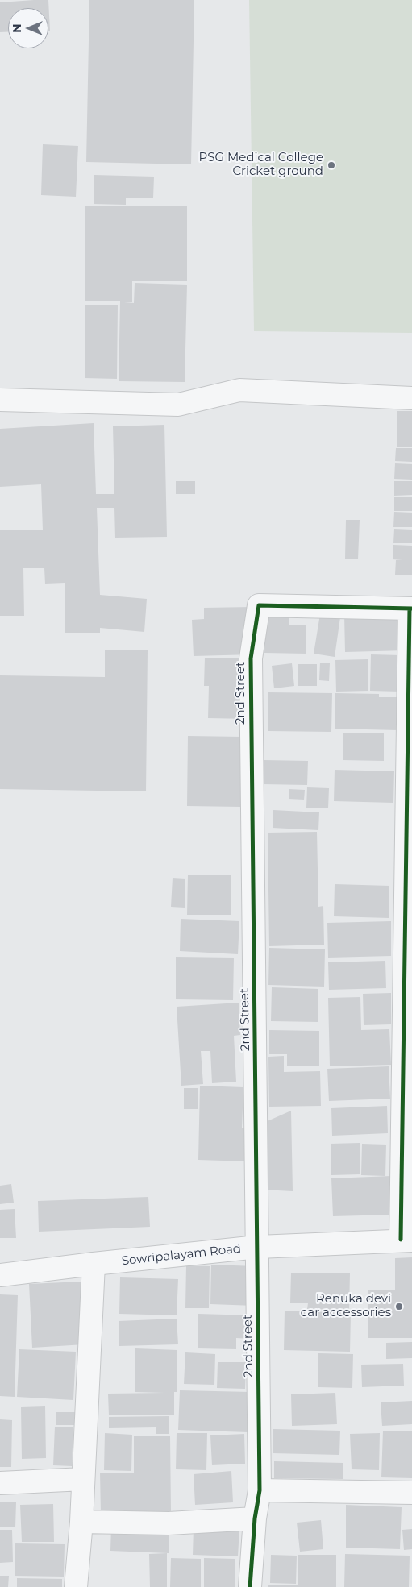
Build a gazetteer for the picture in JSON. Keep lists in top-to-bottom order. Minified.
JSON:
{"streets":{"street":["2nd Street","Sowripalayam Road"]},"crossings":[["2nd Street","Sowripalayam Road"]],"places":["PSG Medical College Cricket ground","Renuka devi car accessories"],"north":"left"}
